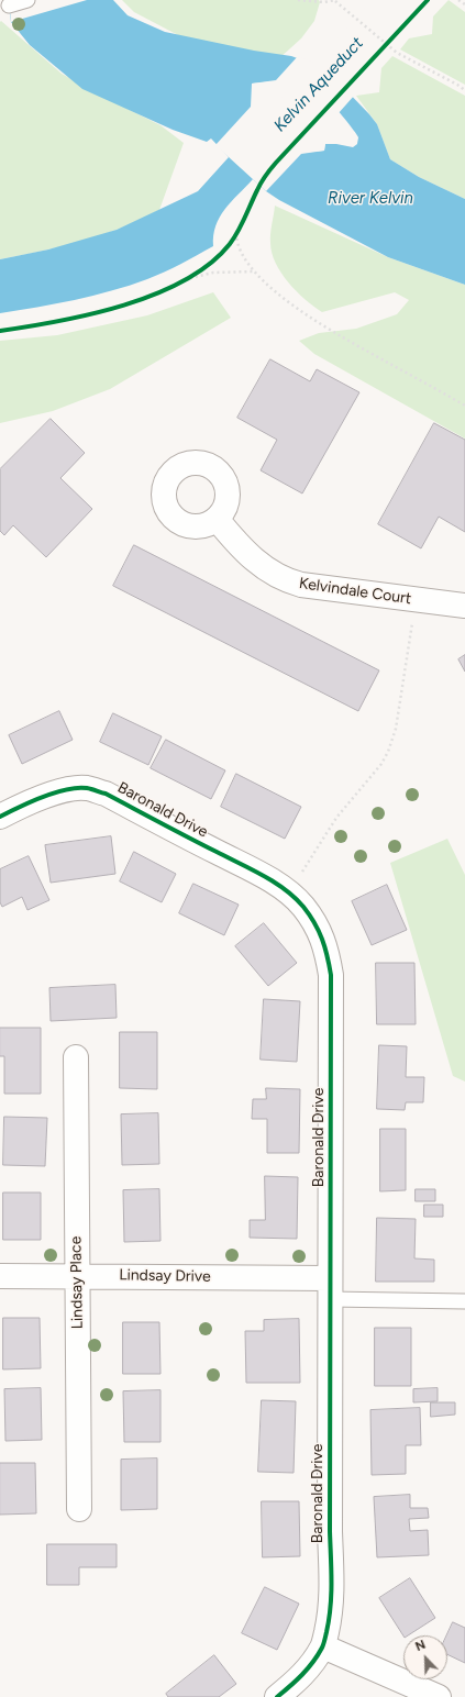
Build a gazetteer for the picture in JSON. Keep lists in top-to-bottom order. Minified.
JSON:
{"streets":{"street":["Kelvindale Court","Baronald Drive","Lindsay Drive","Lindsay Place"]},"crossings":[["Baronald Drive","Lindsay Drive"],["Lindsay Drive","Lindsay Place"]],"water":["Kelvin Aqueduct","River Kelvin"],"north":"top left"}
